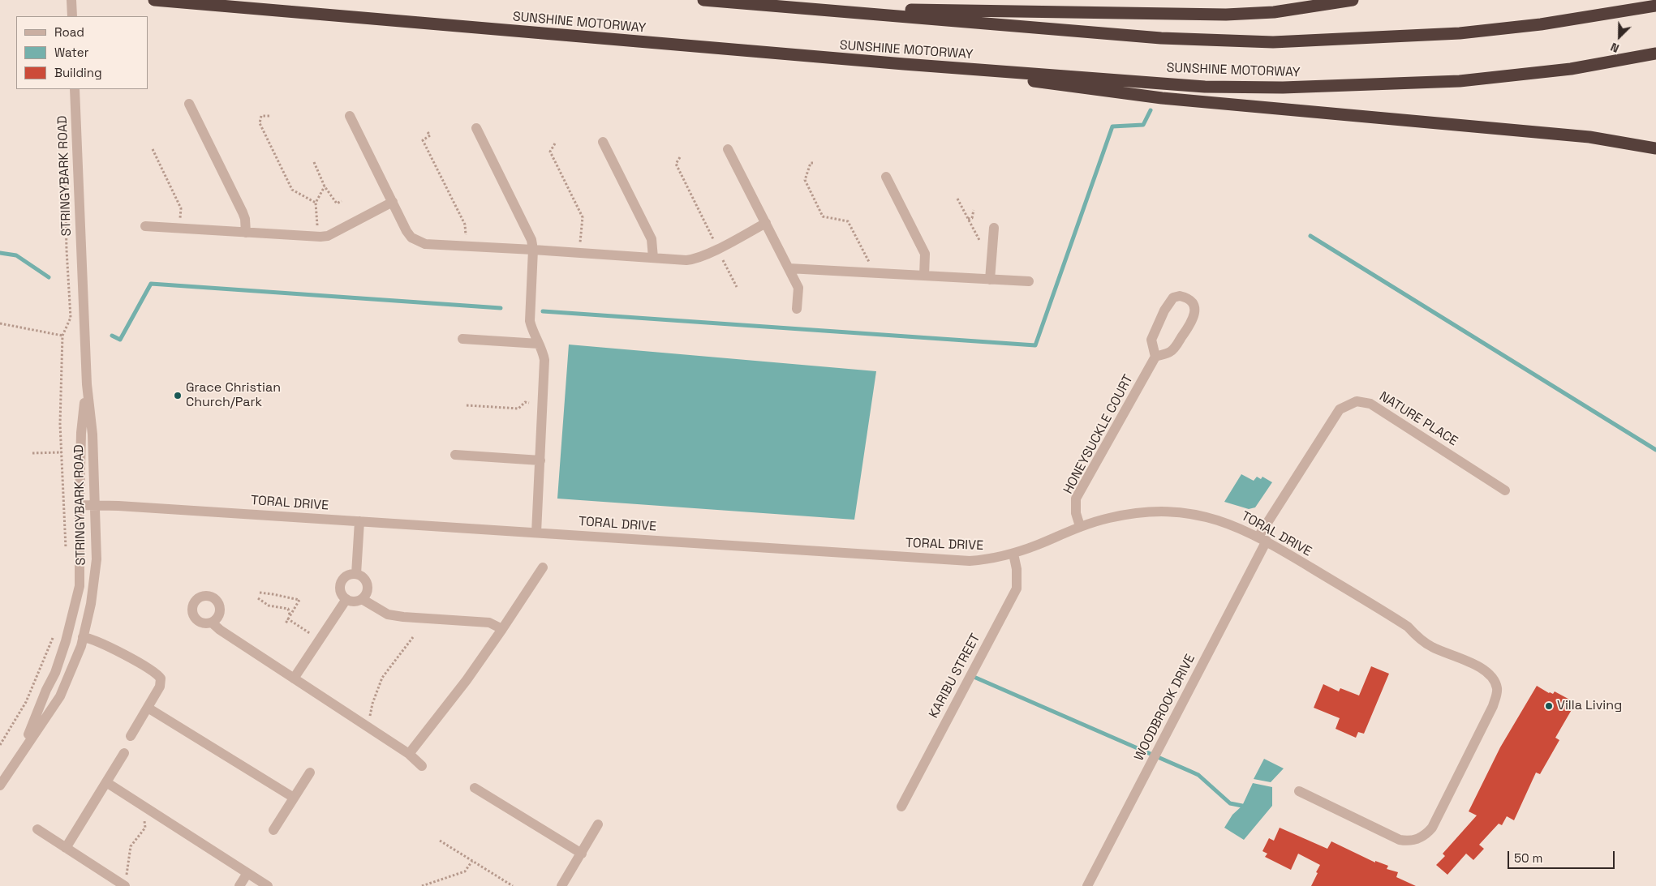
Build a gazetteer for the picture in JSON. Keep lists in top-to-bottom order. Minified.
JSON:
{"streets":{"highway":["SUNSHINE MOTORWAY"],"street":["STRINGYBARK ROAD","NATURE PLACE","HONEYSUCKLE COURT","TORAL DRIVE","KARIBU STREET","WOODBROOK DRIVE"]},"crossings":[["STRINGYBARK ROAD","TORAL DRIVE"],["NATURE PLACE","TORAL DRIVE"],["NATURE PLACE","WOODBROOK DRIVE"],["HONEYSUCKLE COURT","TORAL DRIVE"],["TORAL DRIVE","KARIBU STREET"],["TORAL DRIVE","WOODBROOK DRIVE"]],"places":["Grace Christian Church/Park","Villa Living"],"legend":["Road","Water","Building"],"scale_bar":"50 m","north":"bottom left"}
